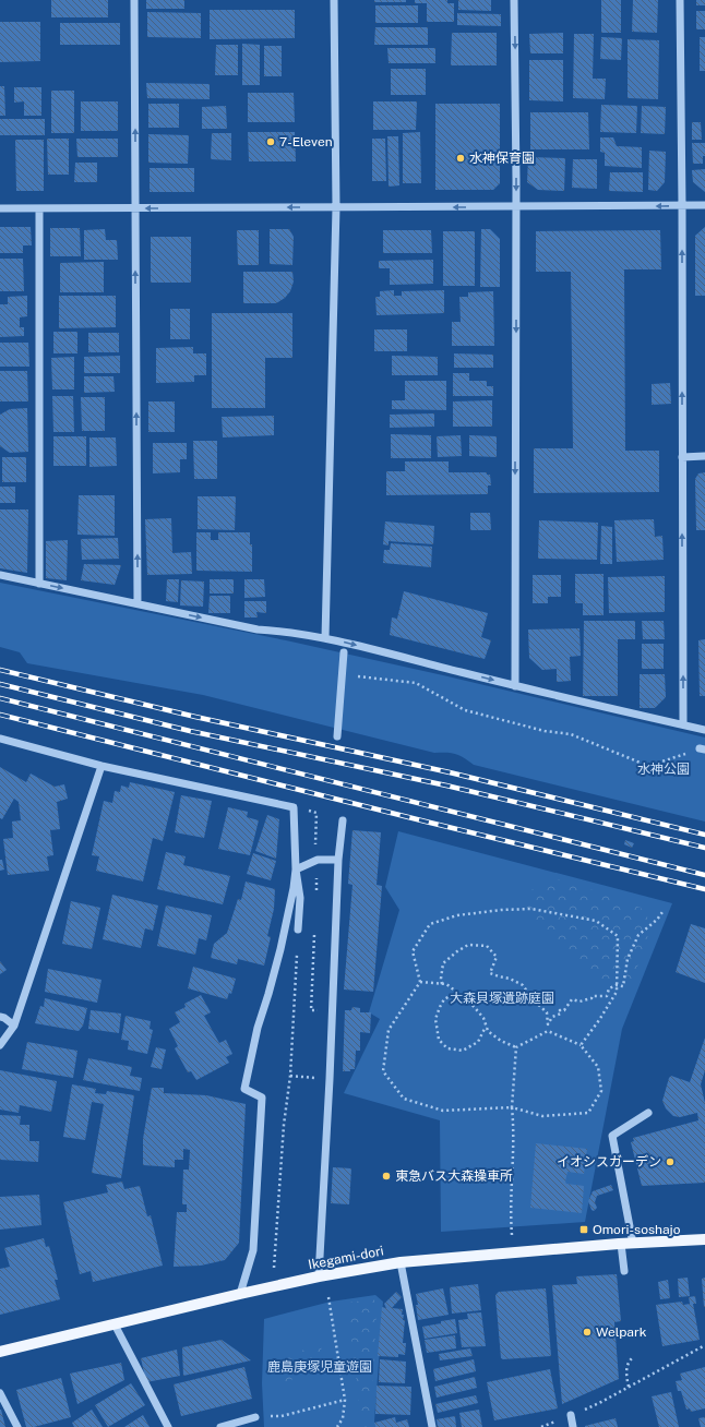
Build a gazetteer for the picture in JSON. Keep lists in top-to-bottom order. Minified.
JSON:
{"streets":{"main road":["Ikegami-dori"]},"parks":["水神公園","大森貝塚遺跡庭園","鹿島庚塚児童遊園"],"places":{"other":["7-Eleven","水神保育園","イオシスガーデン","東急バス大森操車所","Welpark"],"transit":["Omori-soshajo"]}}
